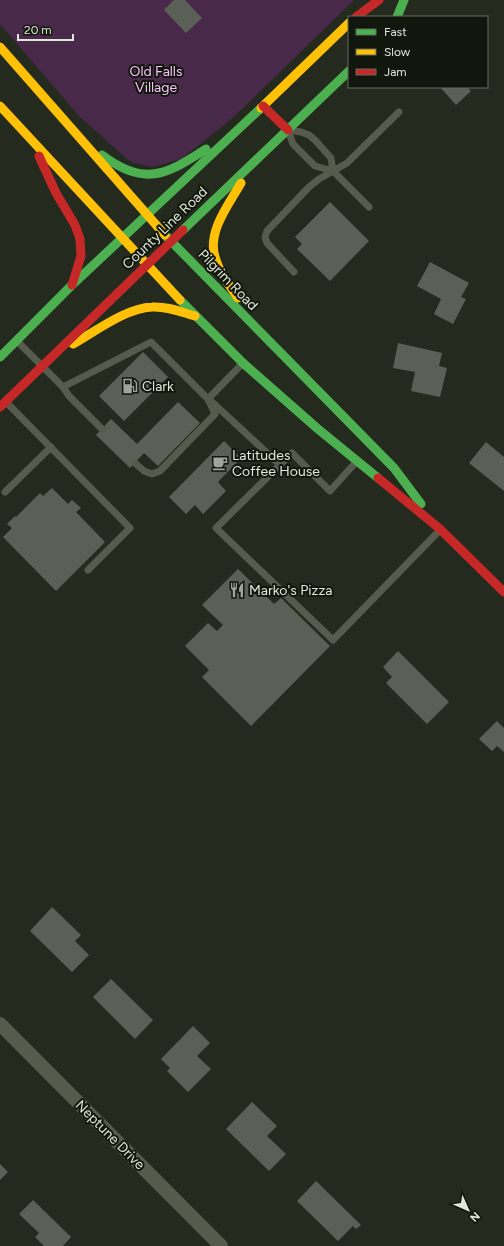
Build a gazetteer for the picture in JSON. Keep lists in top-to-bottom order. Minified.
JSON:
{"streets":{"main road":["County Line Road","Pilgrim Road"],"street":["Neptune Drive"]},"crossings":[["County Line Road","Pilgrim Road"]],"parks":["Old Falls Village"],"places":{"fuel station":["Clark"],"cafe":["Latitudes Coffee House"],"restaurant":["Marko's Pizza"]},"legend":["Fast","Slow","Jam"],"scale_bar":"20 m","north":"bottom right"}
